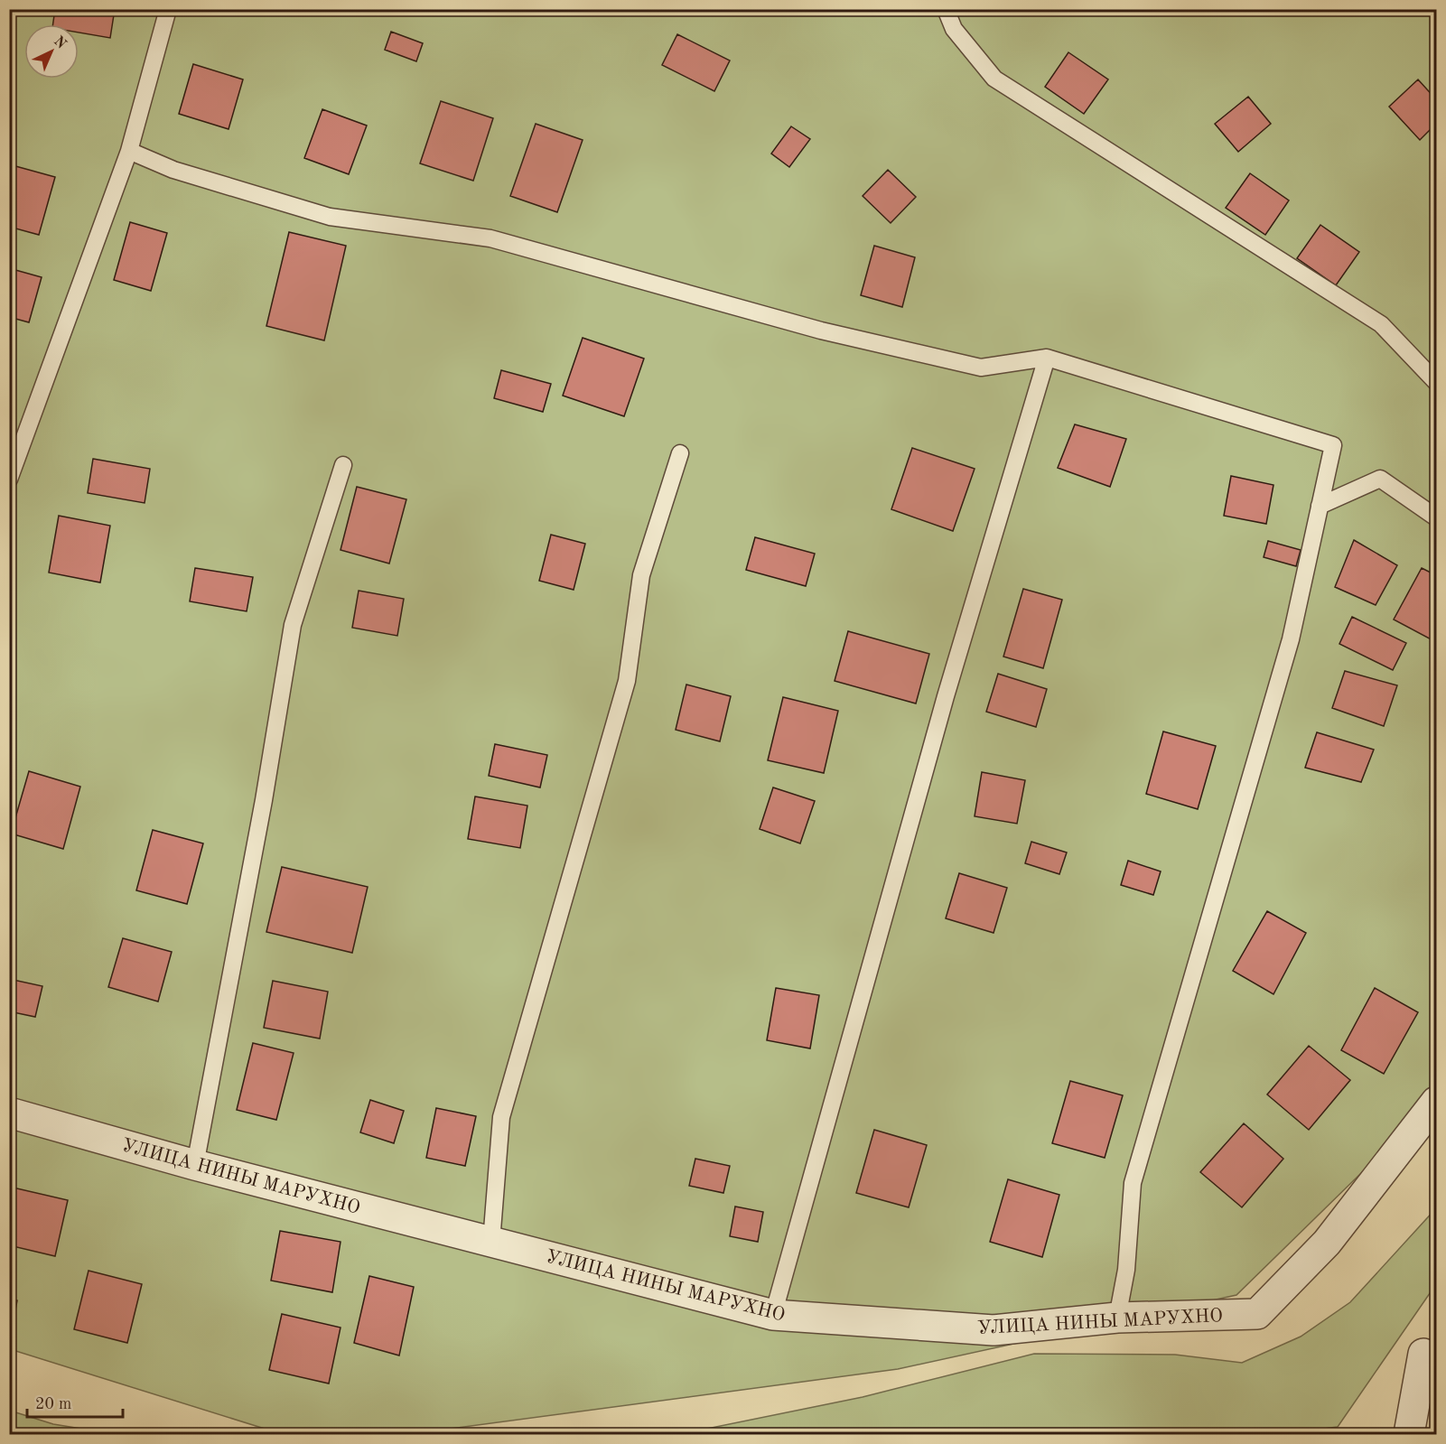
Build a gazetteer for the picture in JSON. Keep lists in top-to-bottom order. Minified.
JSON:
{"streets":{"street":["УЛИЦА НИНЫ МАРУХНО"]},"scale_bar":"20 m","north":"top right"}
